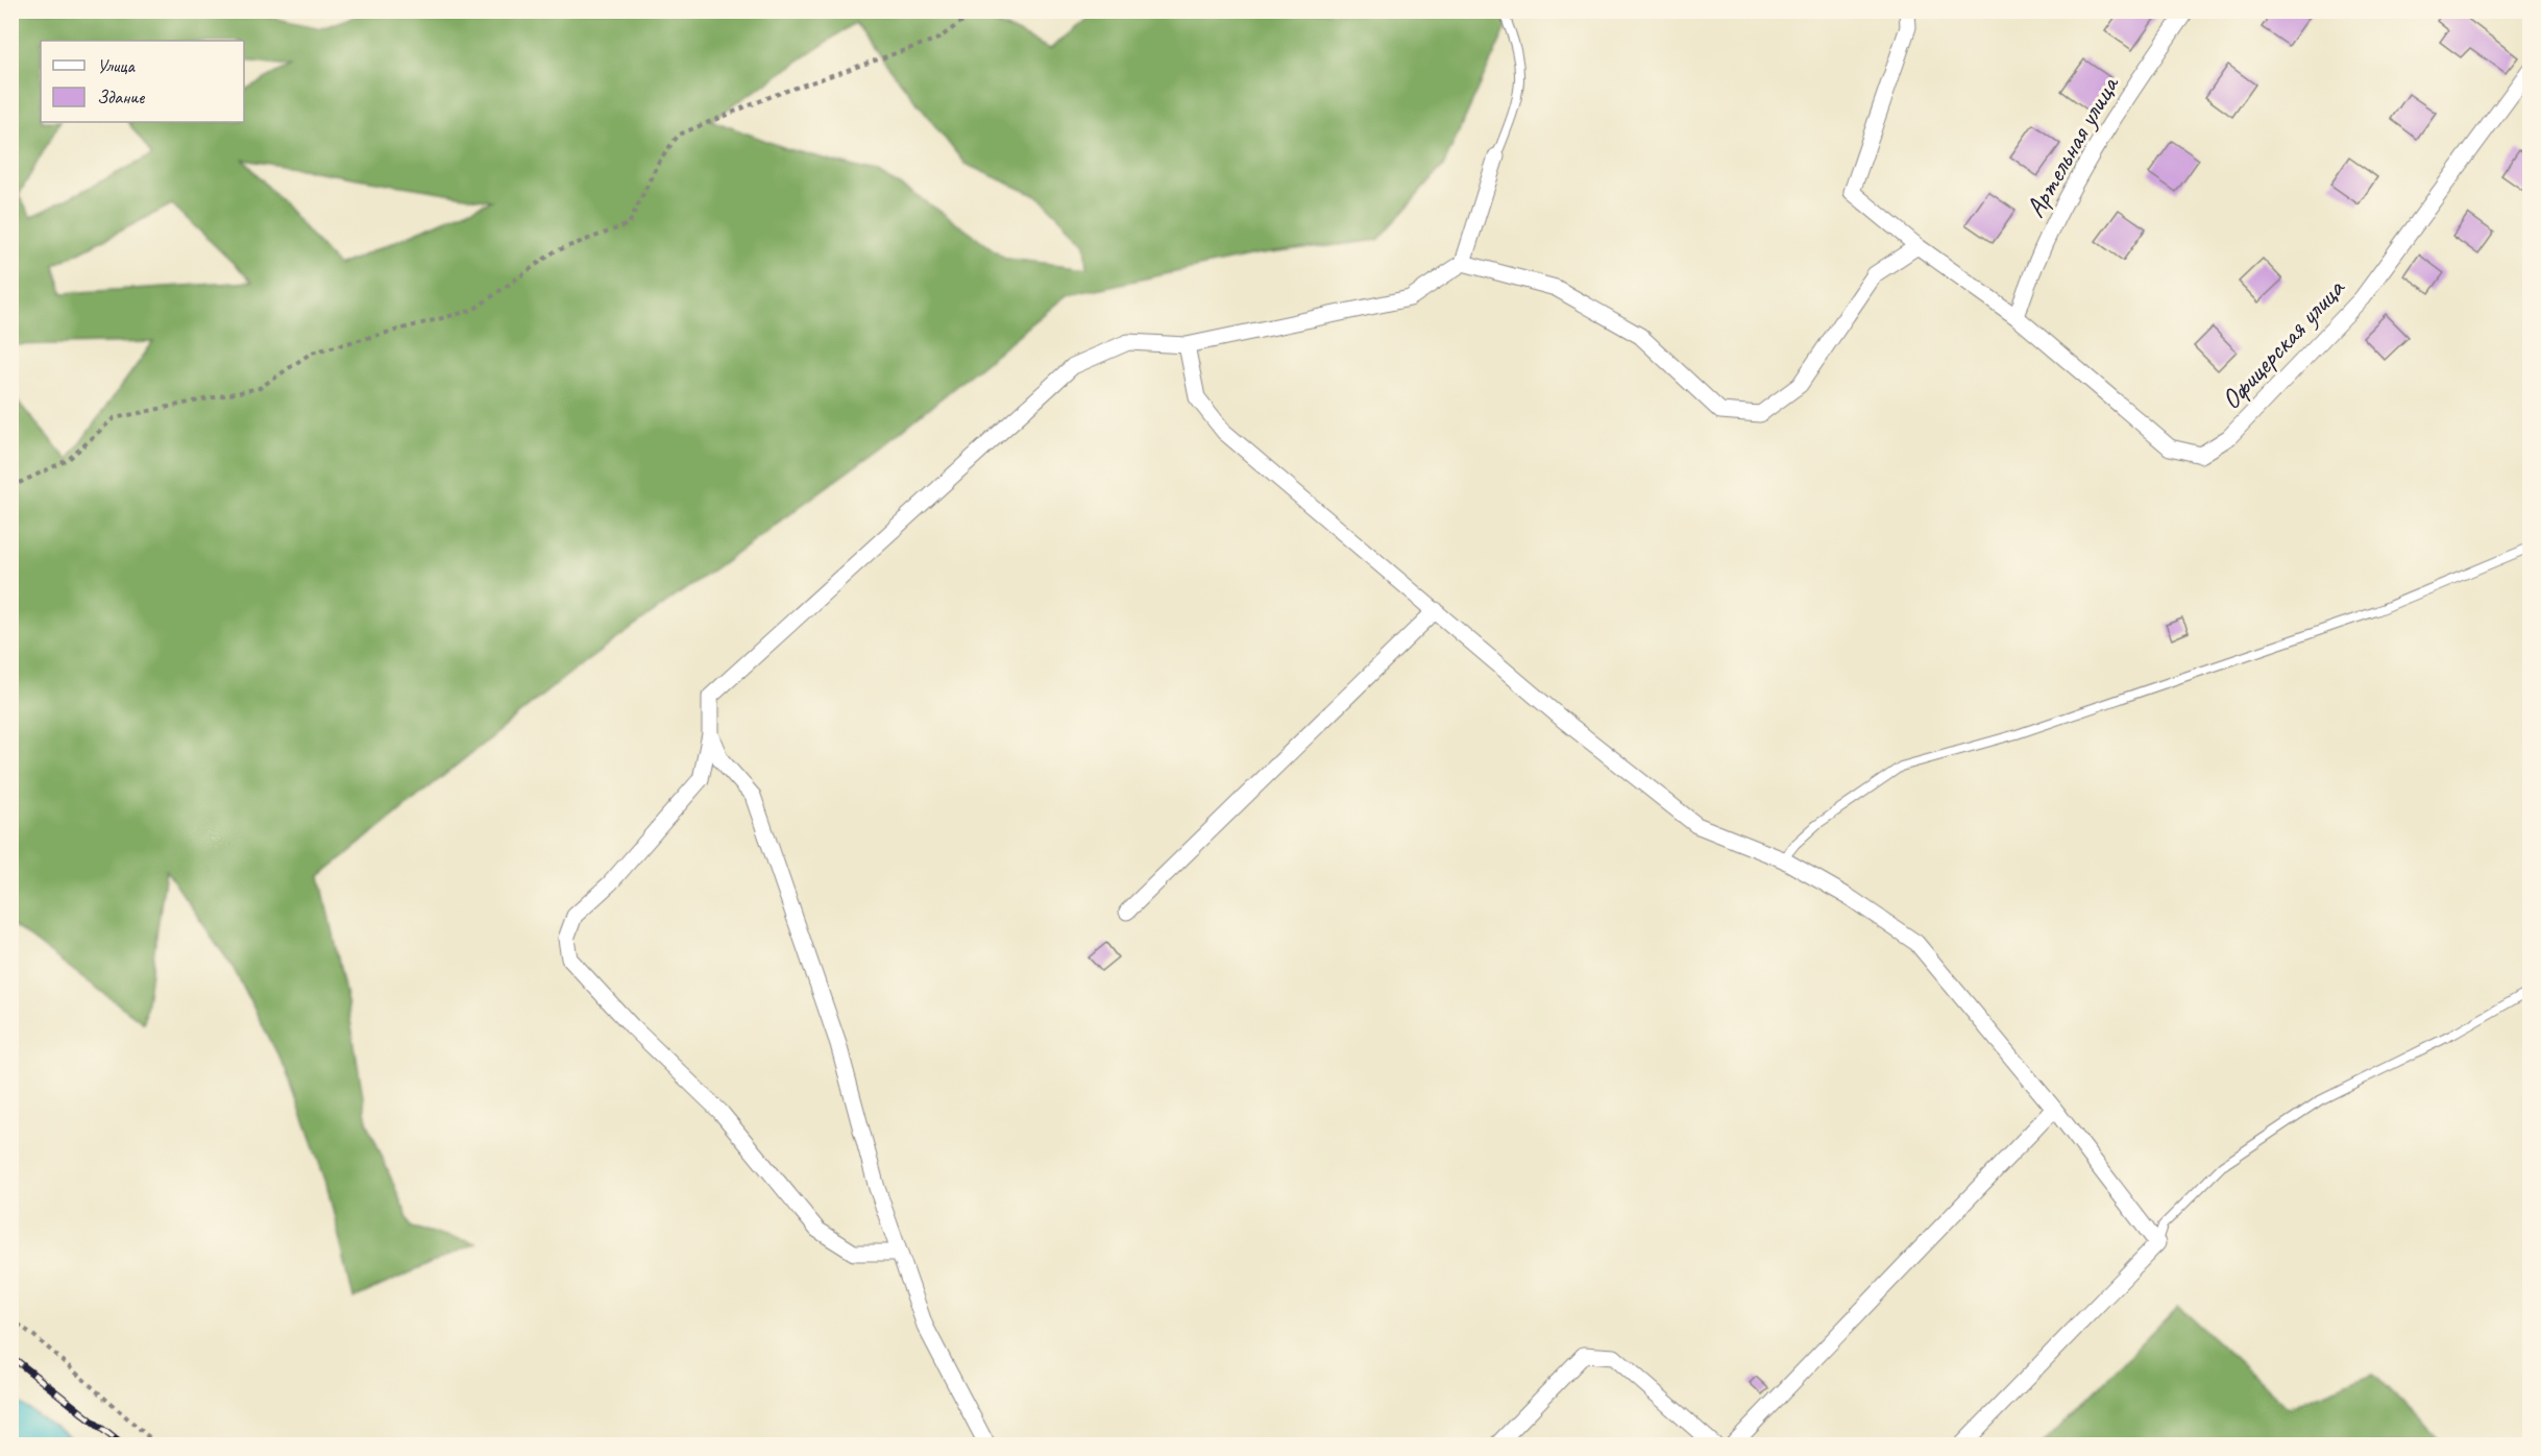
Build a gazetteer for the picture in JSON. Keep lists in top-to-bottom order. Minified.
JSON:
{"streets":{"street":["Артельная улица","Офицерская улица"]},"crossings":[["Артельная улица","Офицерская улица"]],"legend":["Улица","Здание"]}
